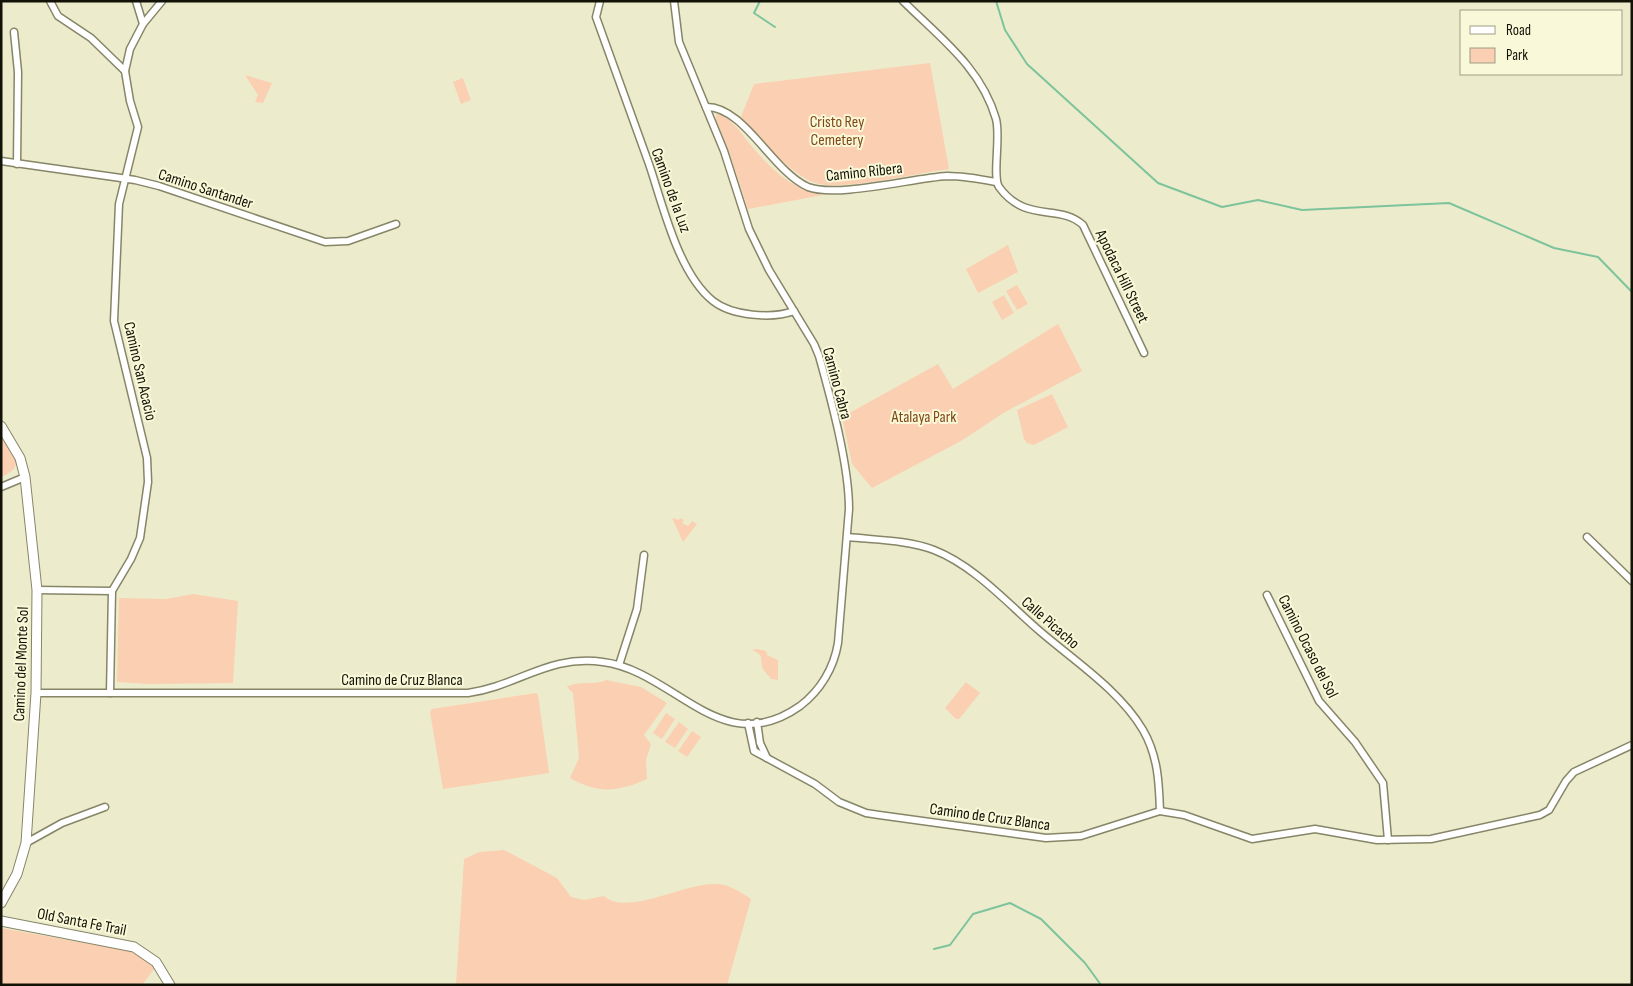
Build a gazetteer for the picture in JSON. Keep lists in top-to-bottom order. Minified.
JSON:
{"streets":{"street":["Camino Ribera","Camino Santander","Camino de la Luz","Apodaca Hill Street","Camino San Acacio","Camino Cabra","Calle Picacho","Camino Ocaso del Sol","Camino del Monte Sol","Camino de Cruz Blanca","Old Santa Fe Trail"]},"crossings":[["Camino Ribera","Apodaca Hill Street"],["Camino Ribera","Camino Cabra"],["Camino Santander","Camino San Acacio"],["Camino de la Luz","Camino Cabra"],["Camino San Acacio","Camino de Cruz Blanca"],["Camino Cabra","Calle Picacho"],["Camino Cabra","Camino de Cruz Blanca"],["Calle Picacho","Camino de Cruz Blanca"],["Camino Ocaso del Sol","Camino de Cruz Blanca"],["Camino del Monte Sol","Camino de Cruz Blanca"]],"parks":["Cristo Rey Cemetery","Atalaya Park"],"legend":["Road","Park"]}
